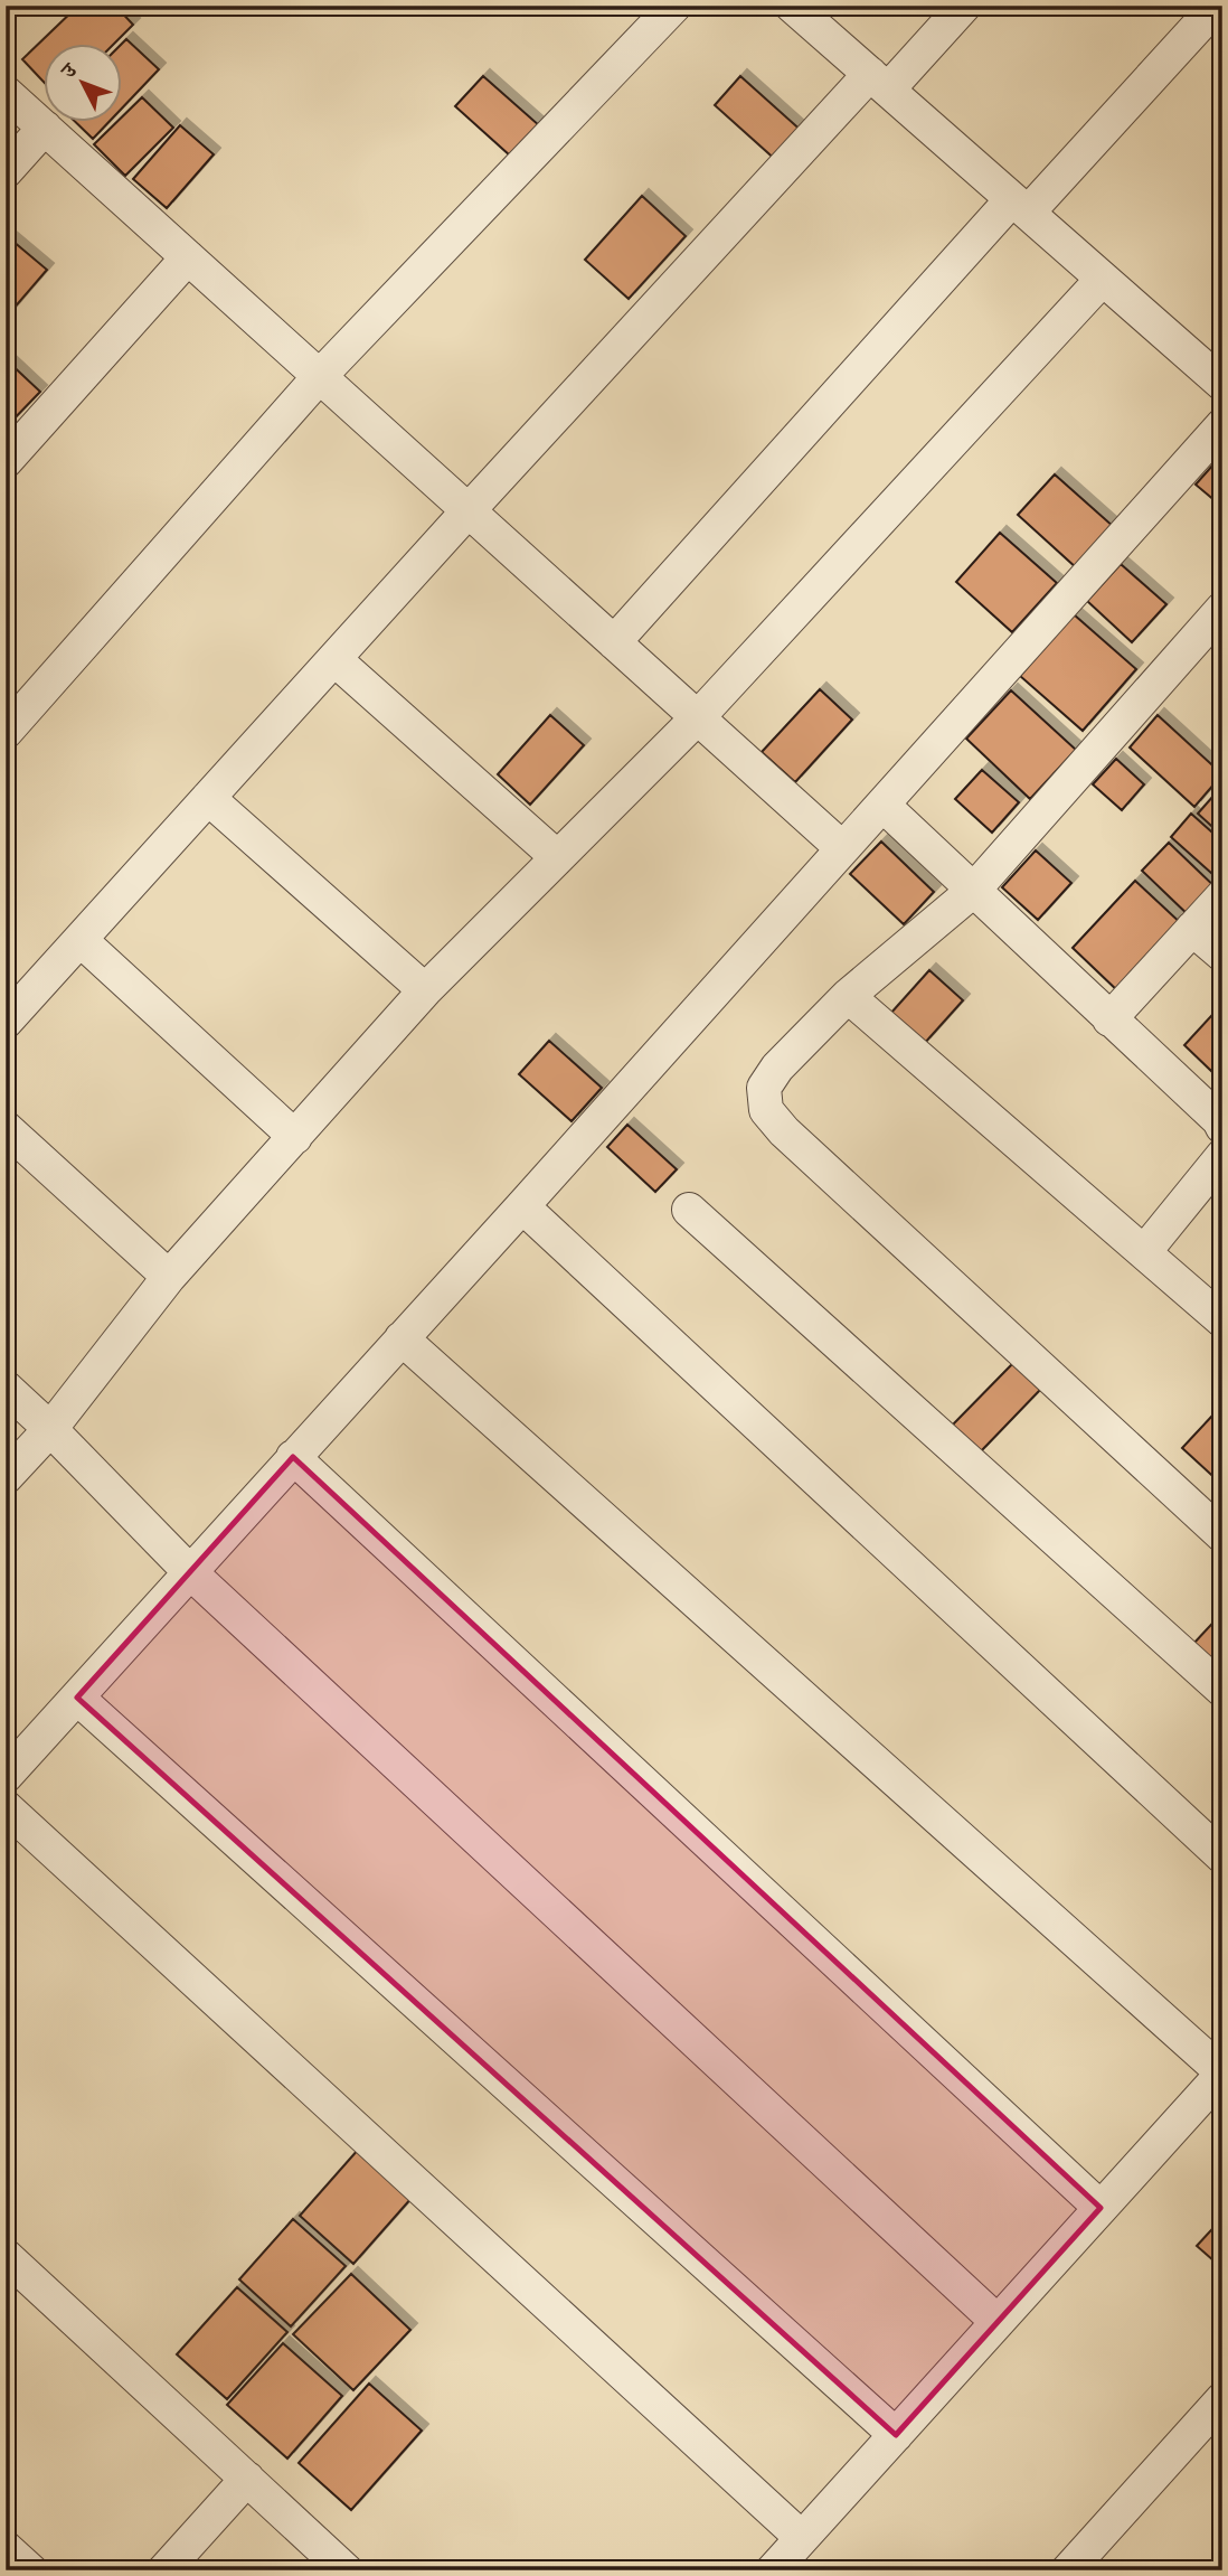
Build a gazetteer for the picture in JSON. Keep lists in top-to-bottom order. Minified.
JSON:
{"north":"top left"}
